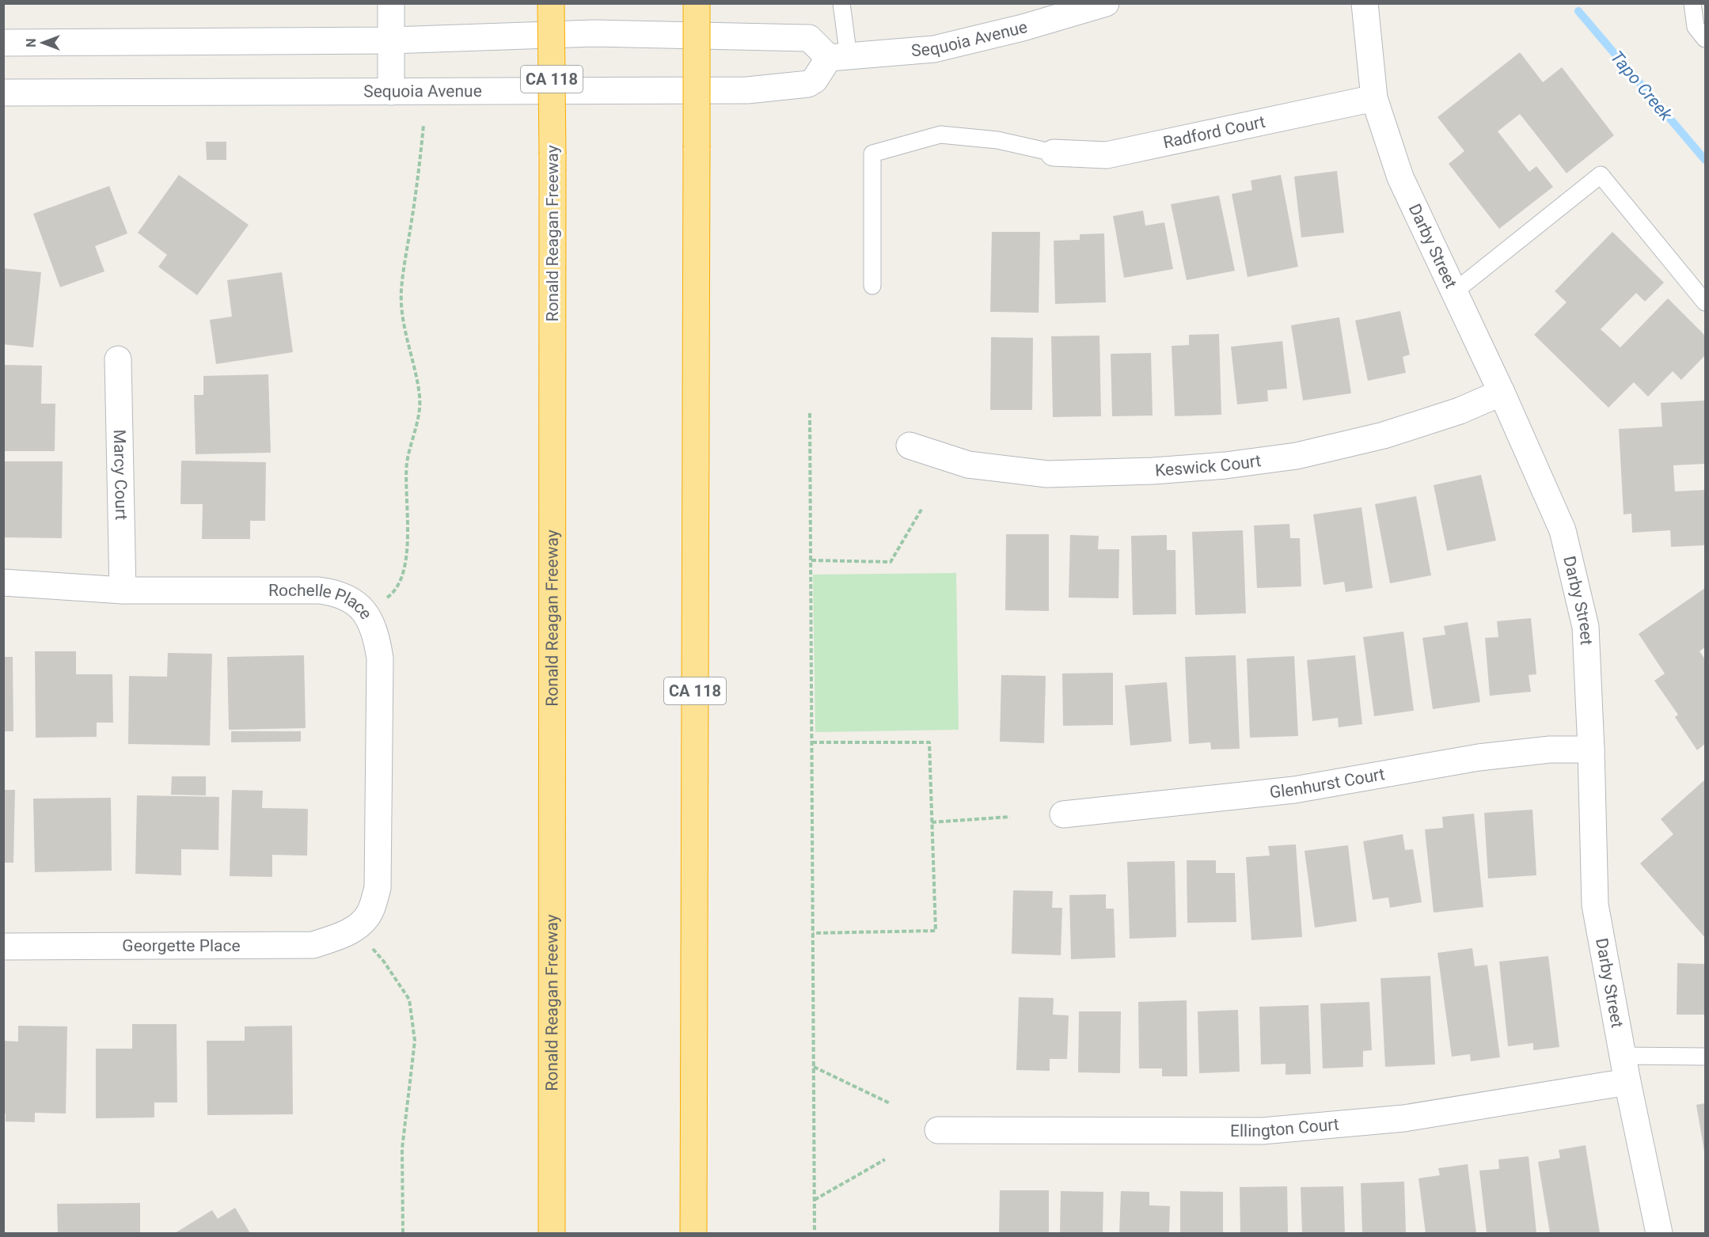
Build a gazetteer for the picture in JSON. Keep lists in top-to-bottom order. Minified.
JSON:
{"streets":{"highway":["CA 118","Ronald Reagan Freeway"],"street":["Sequoia Avenue","Radford Court","Darby Street","Keswick Court","Marcy Court","Rochelle Place","Glenhurst Court","Georgette Place","Ellington Court"]},"crossings":[["Radford Court","Darby Street"],["Darby Street","Keswick Court"],["Darby Street","Glenhurst Court"],["Darby Street","Ellington Court"],["Marcy Court","Rochelle Place"],["Rochelle Place","Georgette Place"]],"water":["Tapo Creek"],"north":"left"}
